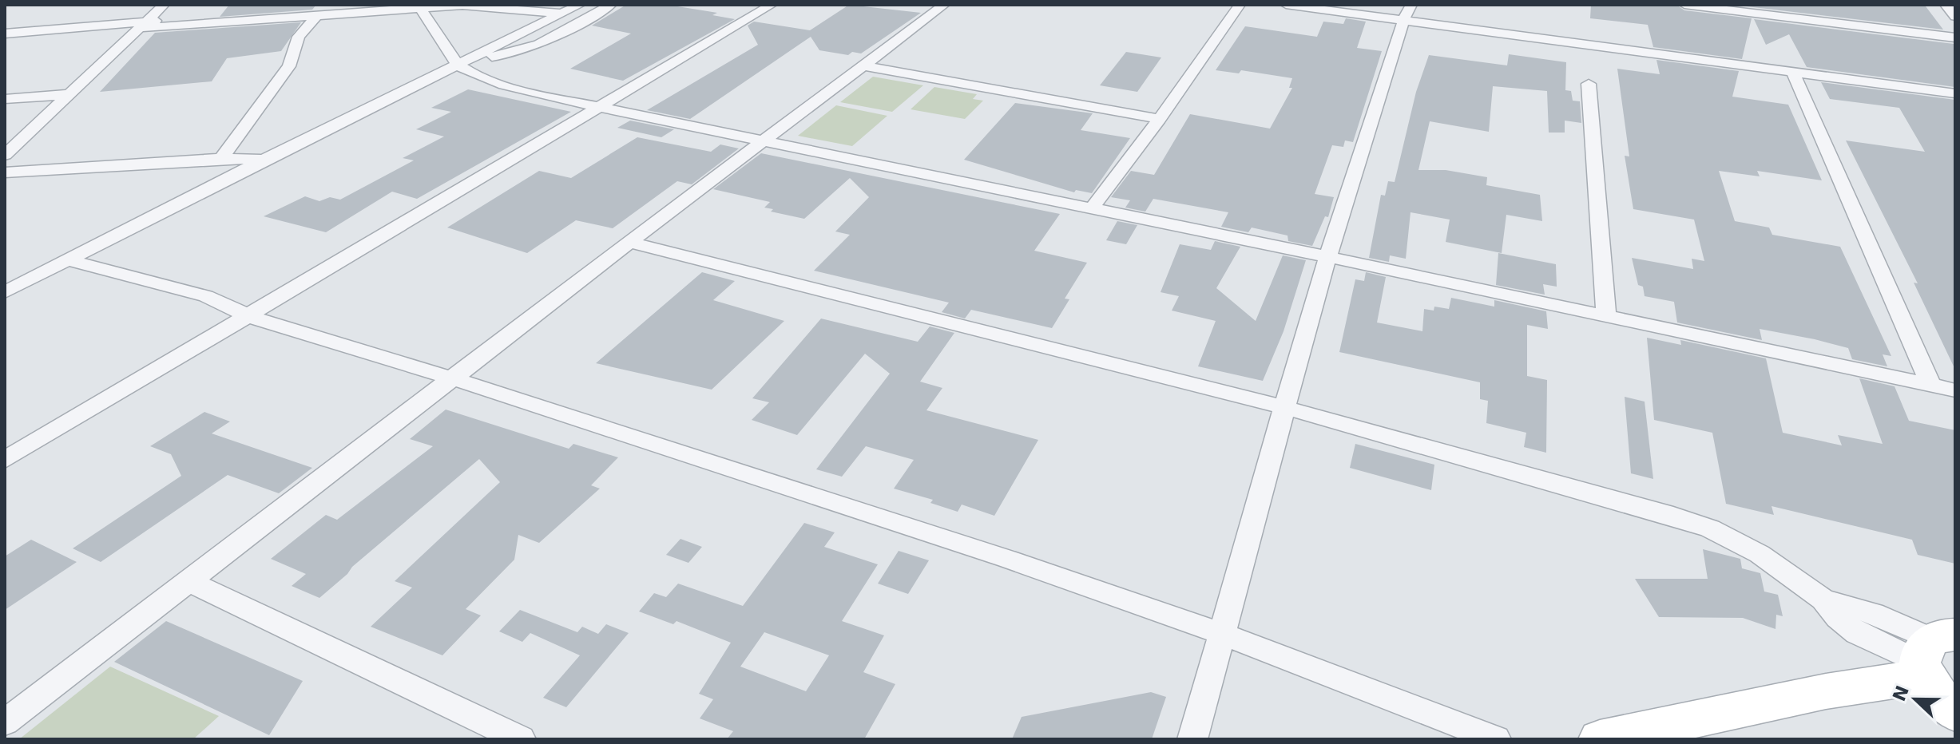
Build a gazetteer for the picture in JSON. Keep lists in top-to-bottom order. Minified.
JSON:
{"north":"left"}
